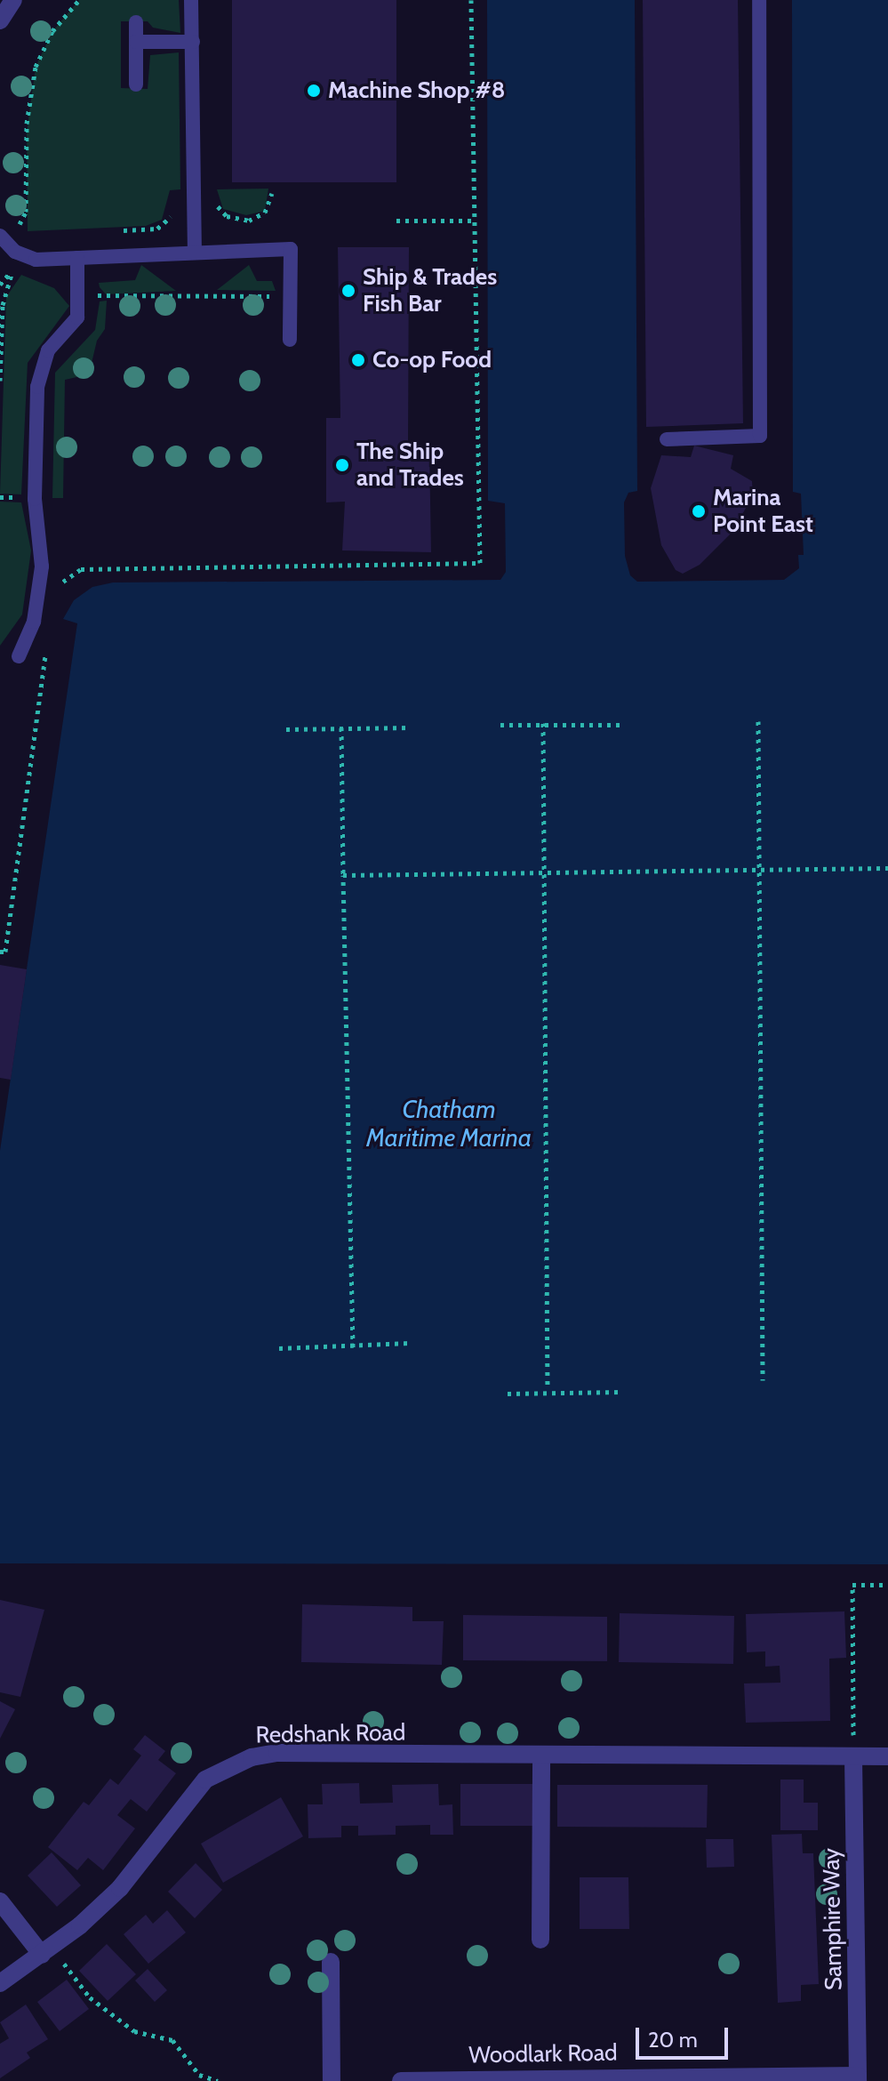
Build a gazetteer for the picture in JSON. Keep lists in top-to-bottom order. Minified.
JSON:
{"streets":{"street":["Redshank Road","Samphire Way","Woodlark Road"]},"crossings":[["Redshank Road","Samphire Way"],["Samphire Way","Woodlark Road"]],"water":["Chatham Maritime Marina"],"places":["Machine Shop #8","Ship & Trades Fish Bar","Co-op Food","The Ship and Trades","Marina Point East"],"scale_bar":"20 m"}
